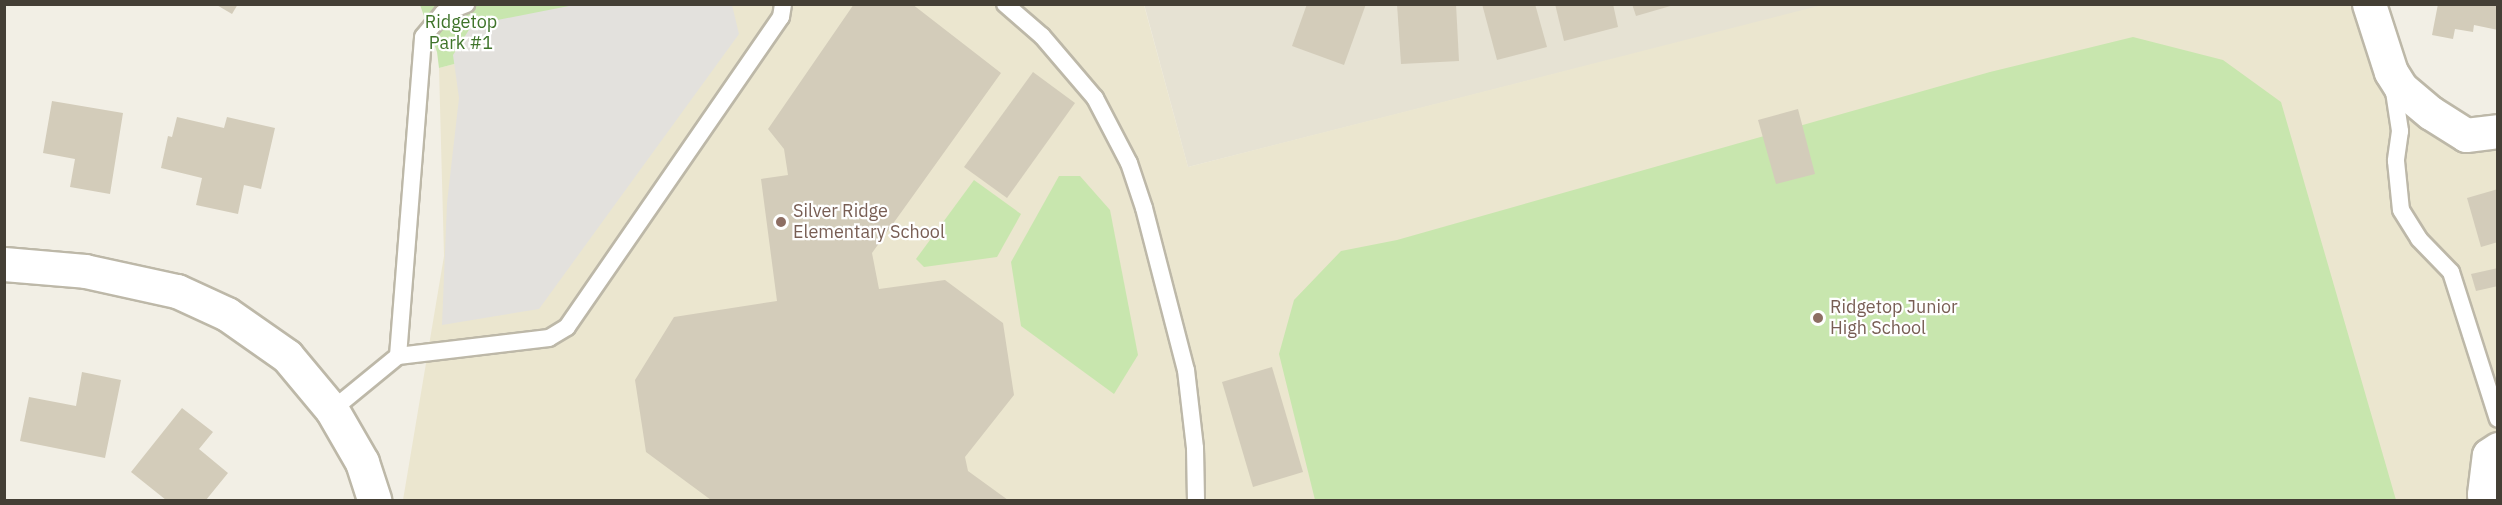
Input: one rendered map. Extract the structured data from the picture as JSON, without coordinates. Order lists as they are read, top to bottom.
{
  "parks": ["Ridgetop Park #1"],
  "places": ["Silver Ridge Elementary School", "Ridgetop Junior High School"]
}
